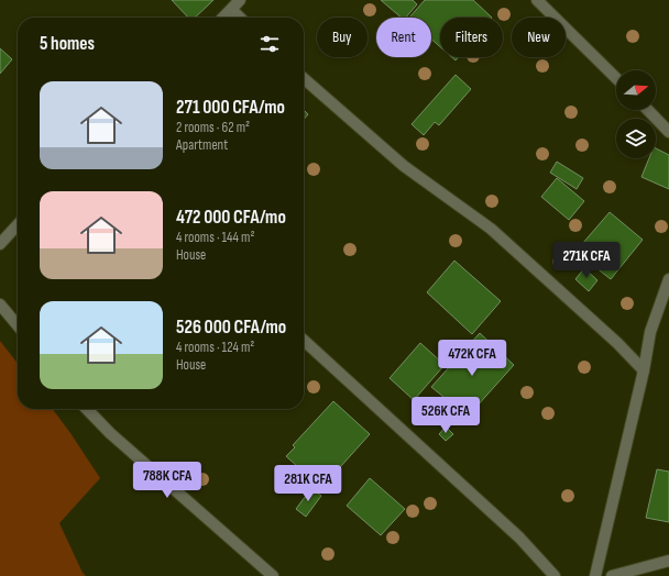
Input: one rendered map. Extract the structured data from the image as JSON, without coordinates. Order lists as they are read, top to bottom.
{
  "north": "right",
  "page": {
    "chip": [
      "Buy",
      "Rent",
      "Filters",
      "New"
    ],
    "heading": "5 homes",
    "list": [
      {
        "name": "271 000 CFA/mo",
        "note": "2 rooms · 62 m² · Apartment"
      },
      {
        "name": "472 000 CFA/mo",
        "note": "4 rooms · 144 m² · House"
      },
      {
        "name": "526 000 CFA/mo",
        "note": "4 rooms · 124 m² · House"
      }
    ],
    "price": [
      "271K CFA",
      "472K CFA",
      "526K CFA",
      "788K CFA",
      "281K CFA"
    ]
  }
}
